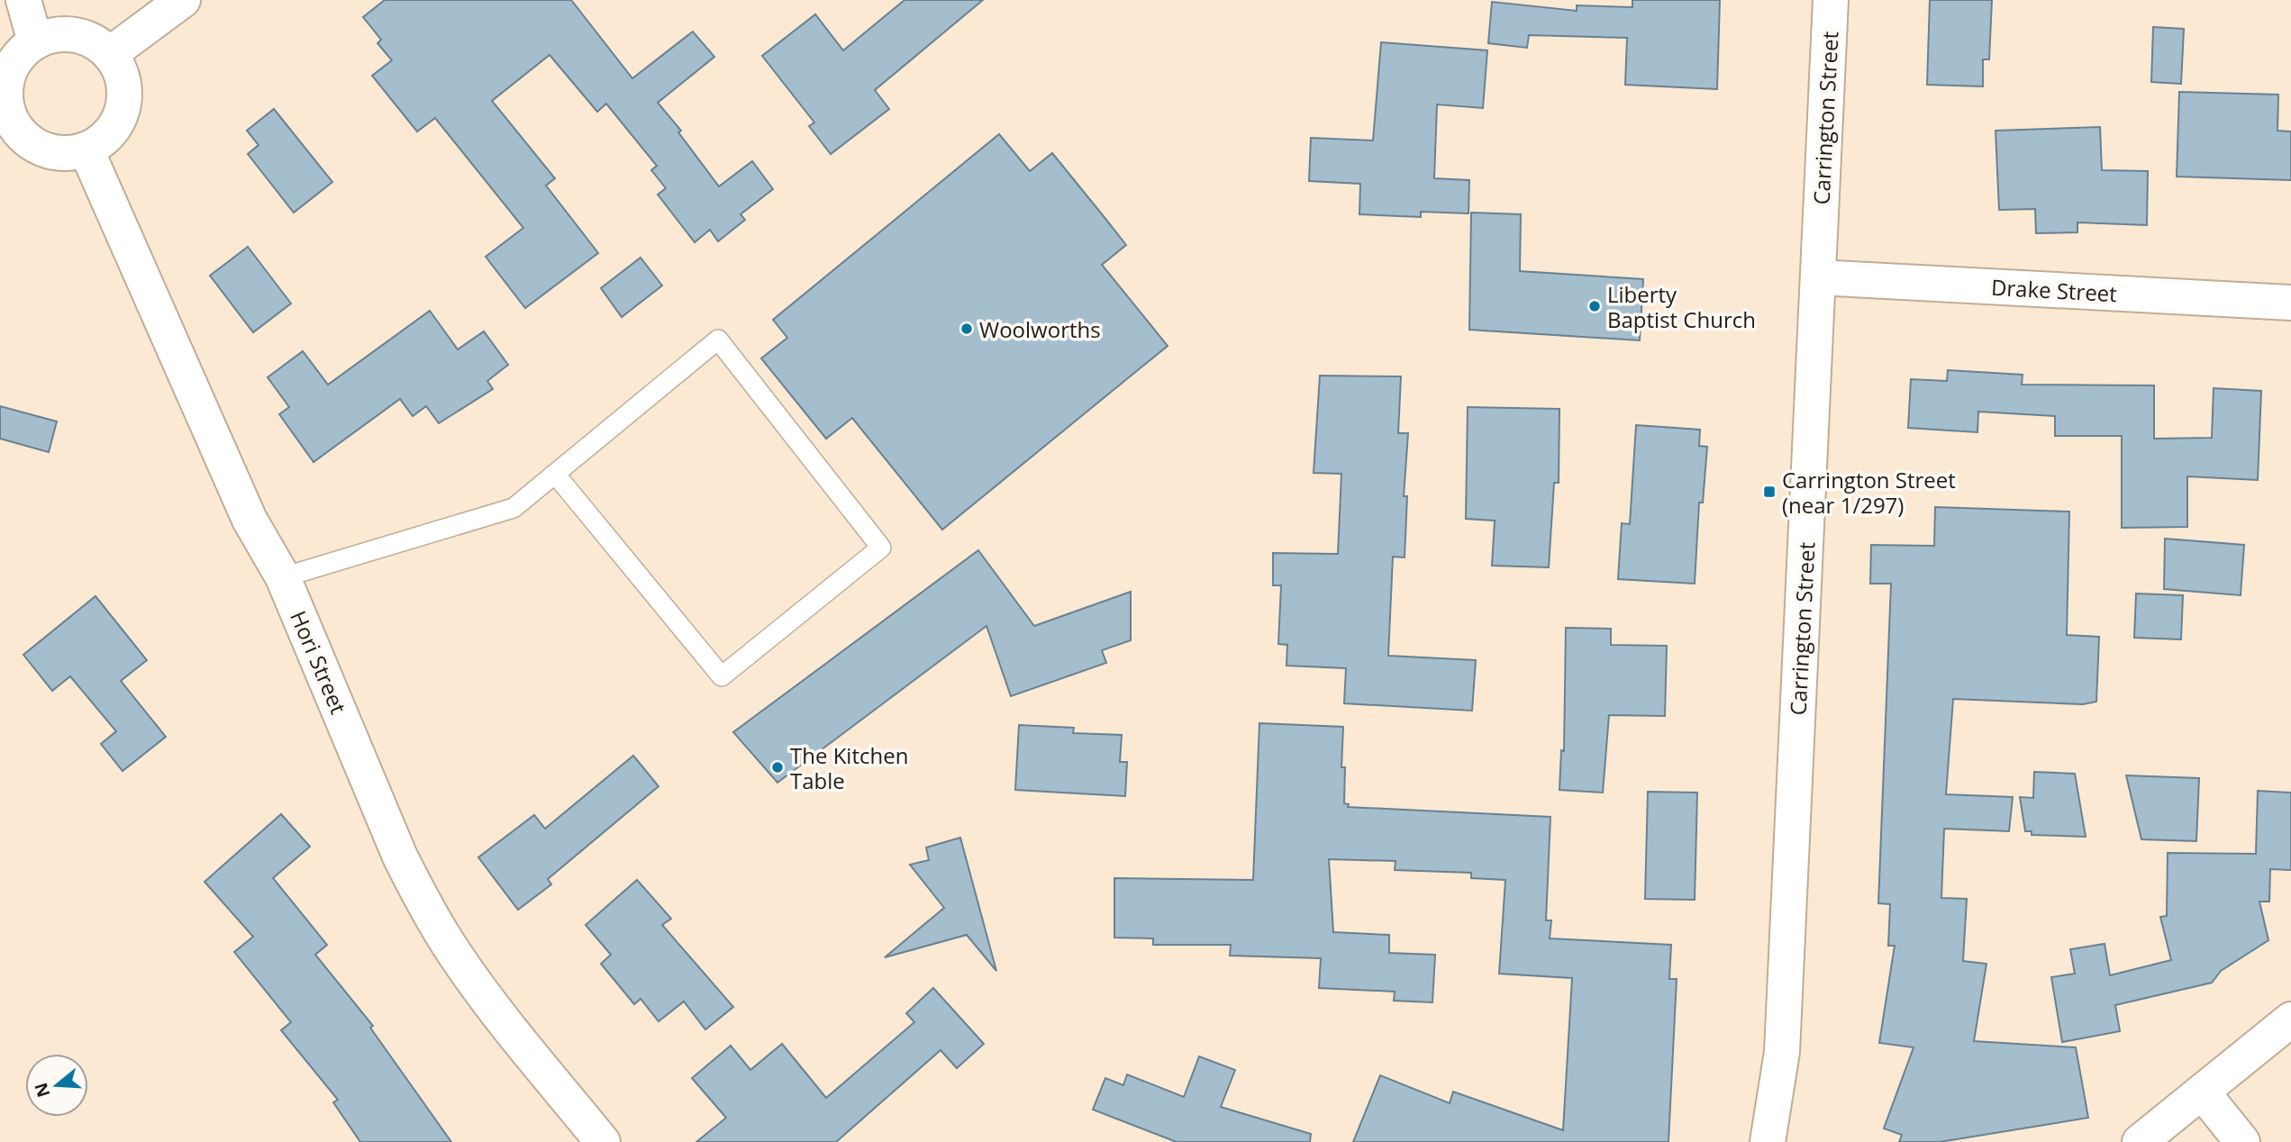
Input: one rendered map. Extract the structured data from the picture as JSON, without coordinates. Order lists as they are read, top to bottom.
{
  "streets": {
    "main road": ["Carrington Street", "Drake Street", "Hori Street"]
  },
  "crossings": [
    ["Carrington Street", "Drake Street"]
  ],
  "places": {
    "other": ["Liberty Baptist Church", "Woolworths", "The Kitchen Table"],
    "transit": ["Carrington Street (near 1/297)"]
  },
  "north": "left"
}
